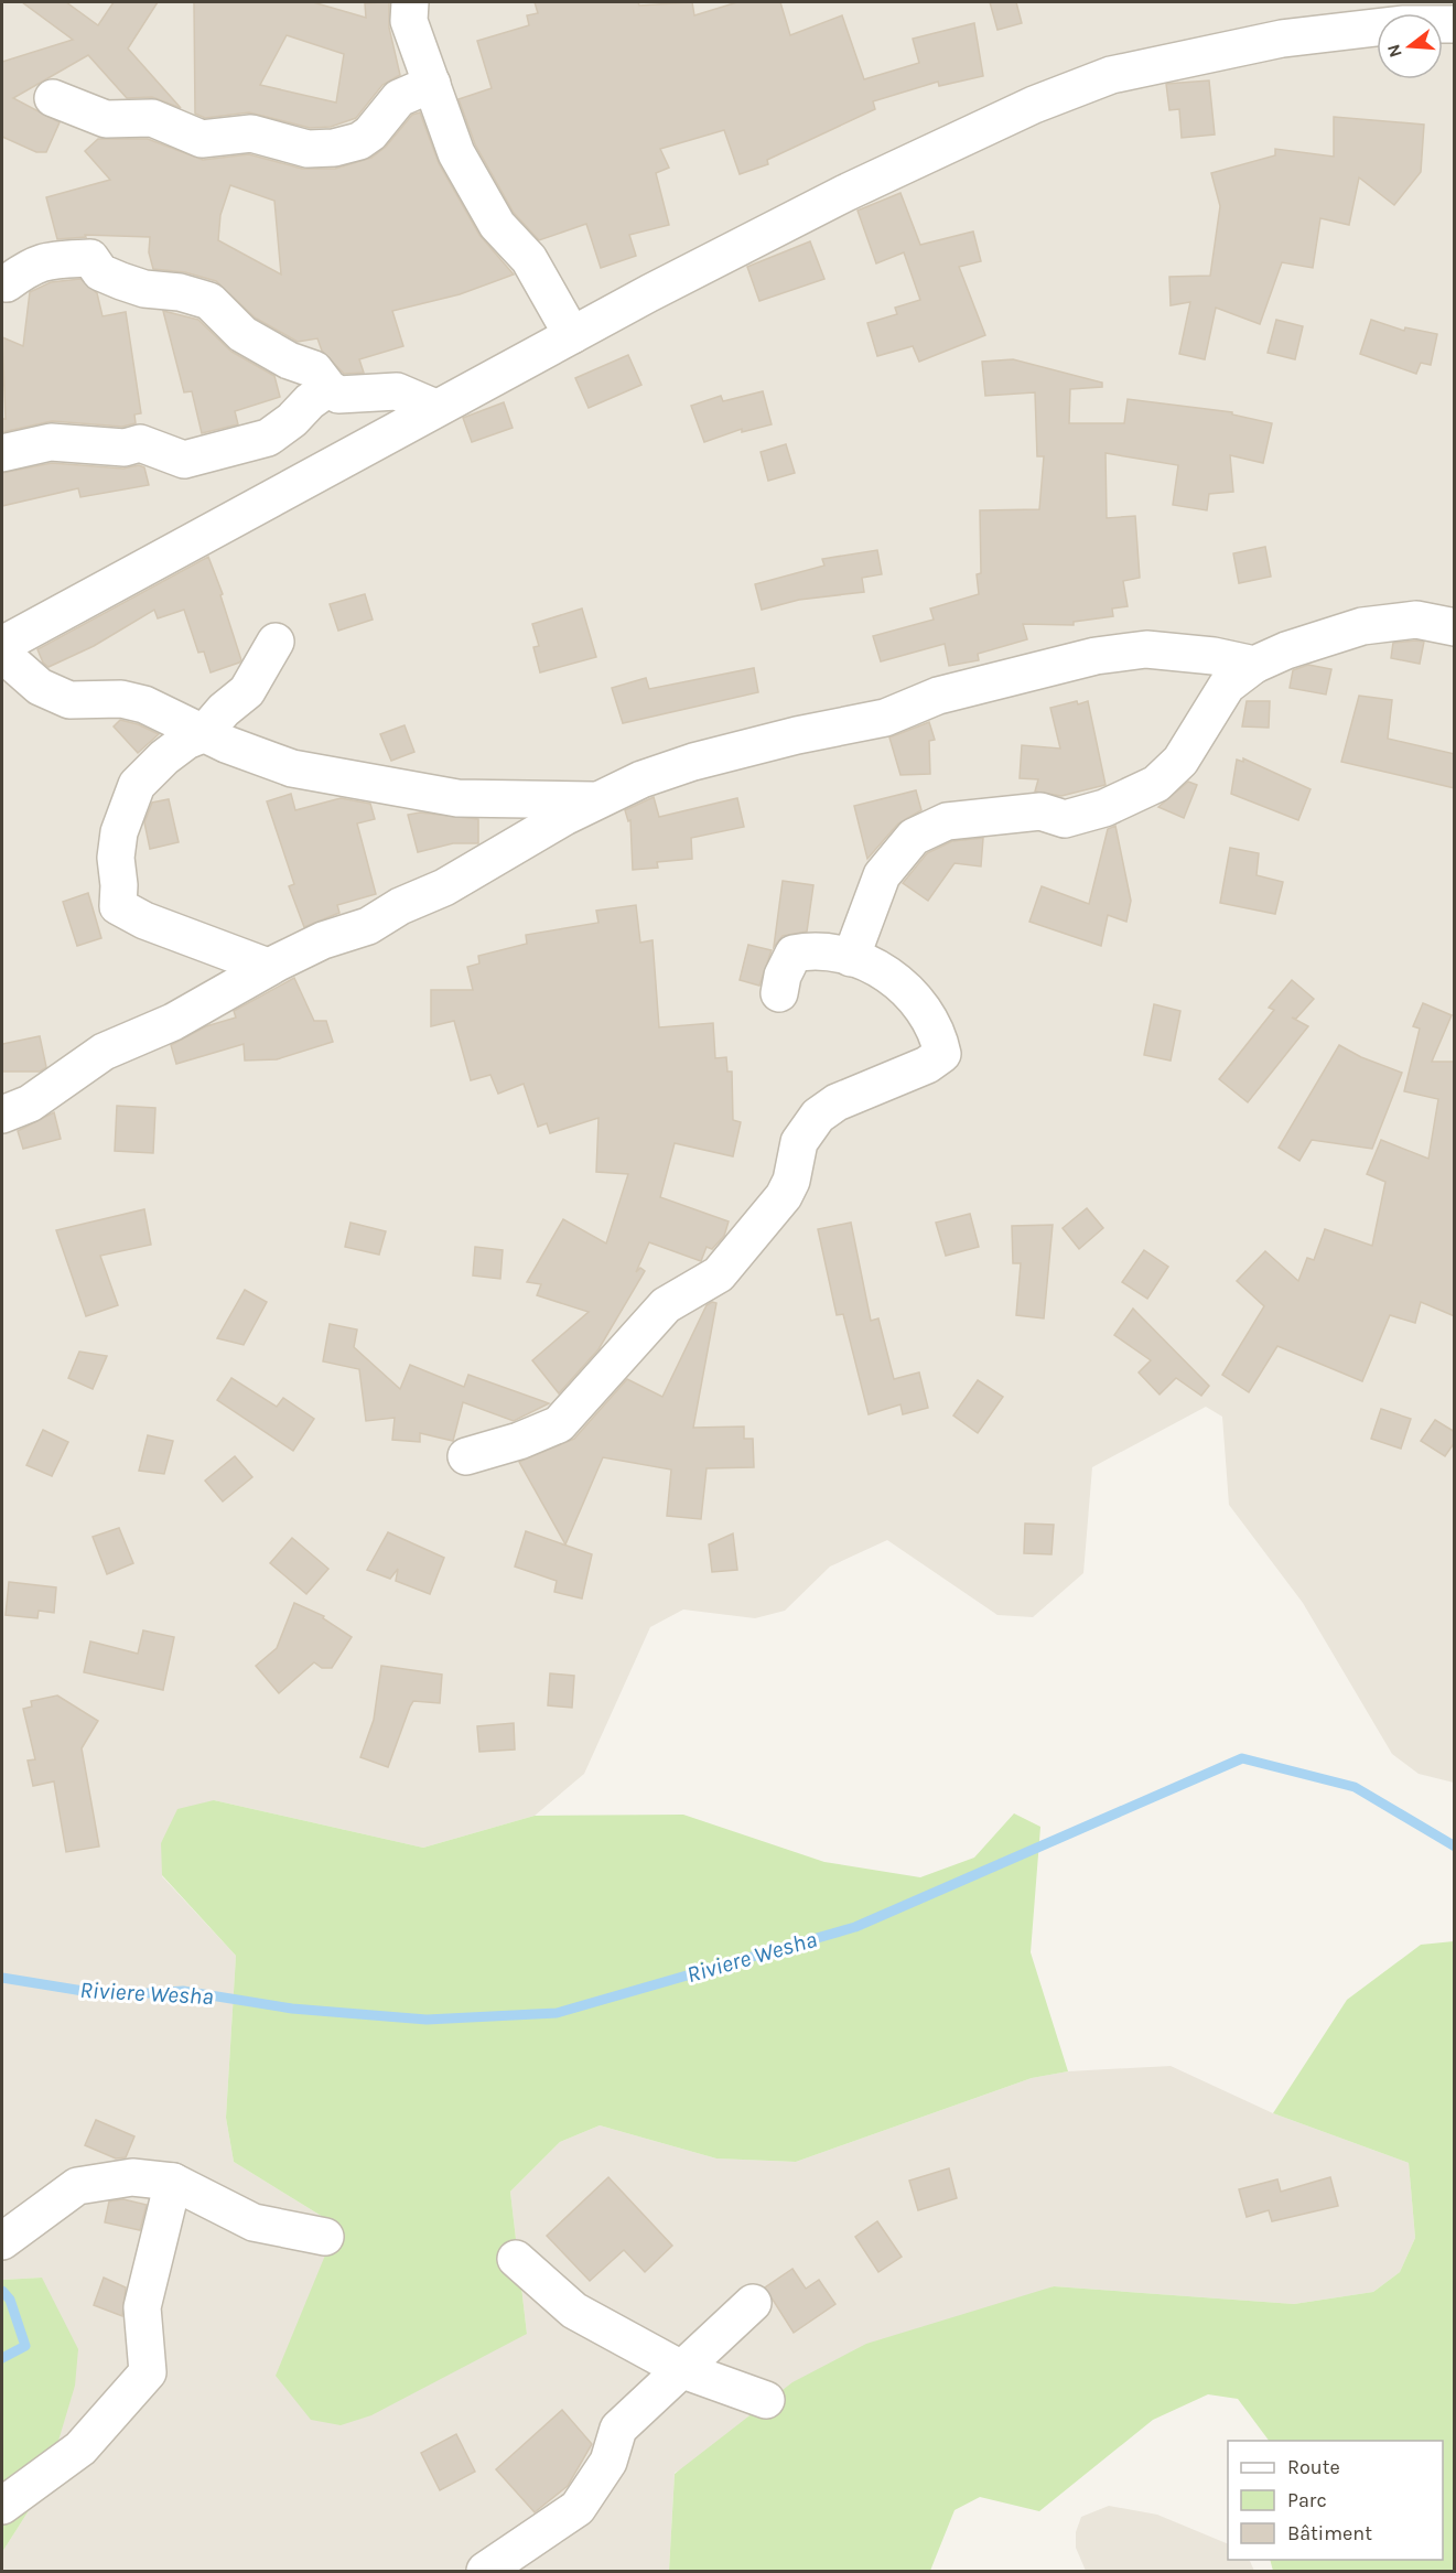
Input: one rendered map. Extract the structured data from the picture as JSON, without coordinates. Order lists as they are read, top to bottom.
{
  "water": ["Riviere Wesha"],
  "legend": ["Route", "Parc", "Bâtiment"],
  "north": "left"
}
